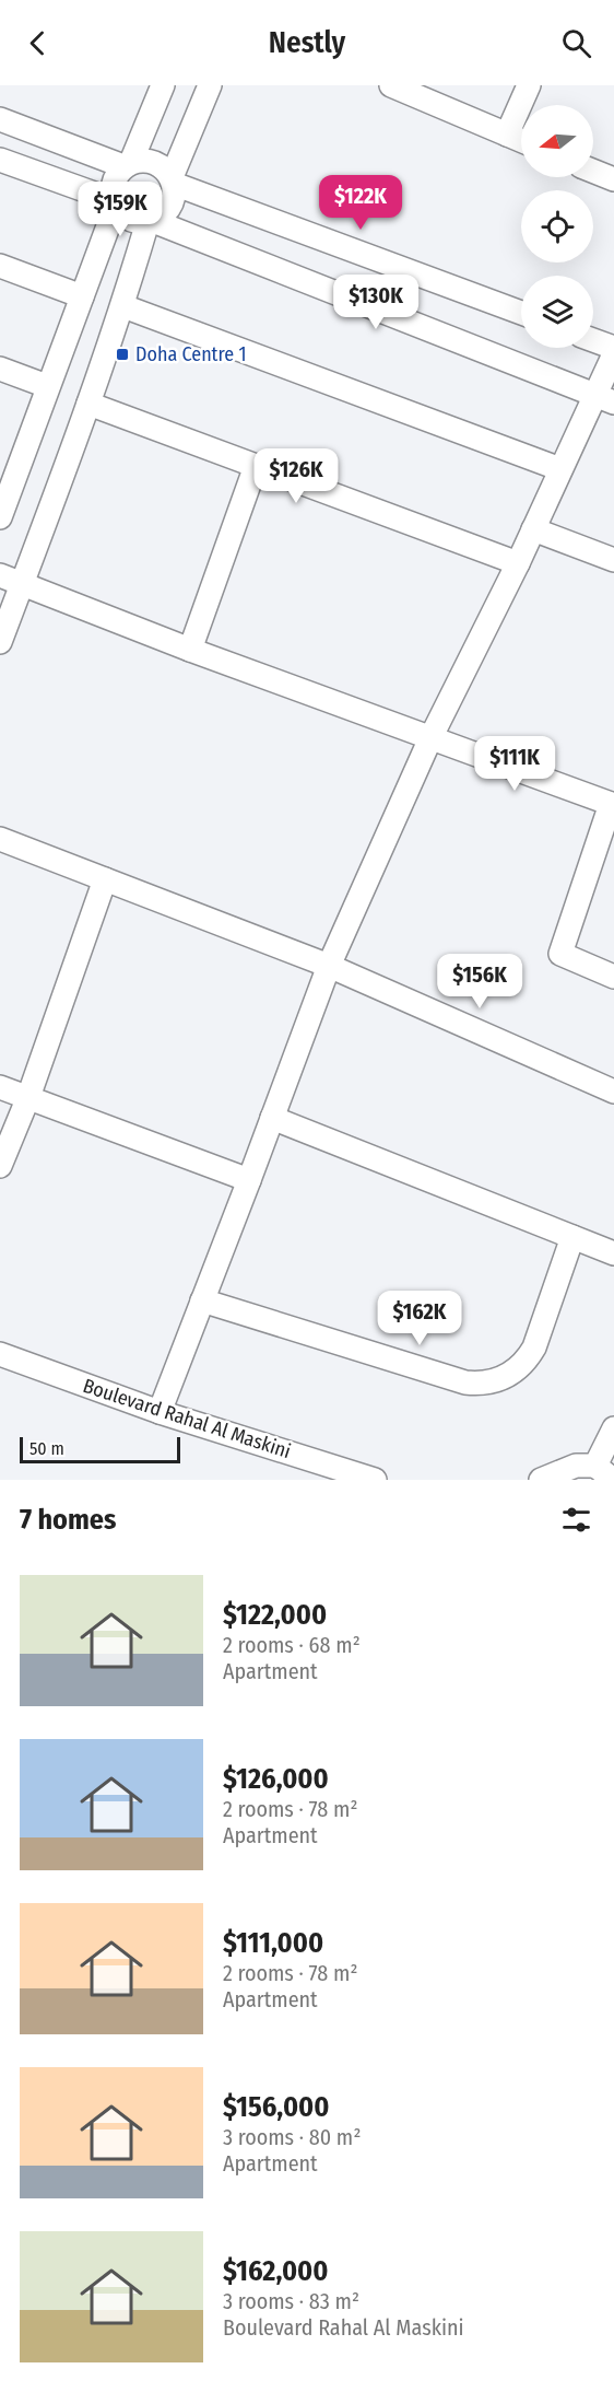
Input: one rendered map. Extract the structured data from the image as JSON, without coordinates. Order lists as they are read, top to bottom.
{
  "streets": {
    "street": ["Boulevard Rahal Al Maskini"]
  },
  "places": {
    "transit": ["Doha Centre 1"]
  },
  "scale_bar": "50 m",
  "north": "left",
  "page": {
    "header": "Nestly",
    "price": [
      "$122K",
      "$159K",
      "$130K",
      "$126K",
      "$111K",
      "$156K",
      "$162K"
    ],
    "scale": "50 m",
    "heading": "7 homes",
    "list": [
      {
        "name": "$122,000",
        "note": "2 rooms · 68 m² · Apartment"
      },
      {
        "name": "$126,000",
        "note": "2 rooms · 78 m² · Apartment"
      },
      {
        "name": "$111,000",
        "note": "2 rooms · 78 m² · Apartment"
      },
      {
        "name": "$156,000",
        "note": "3 rooms · 80 m² · Apartment"
      },
      {
        "name": "$162,000",
        "note": "3 rooms · 83 m² · Boulevard Rahal Al Maskini"
      }
    ]
  }
}
